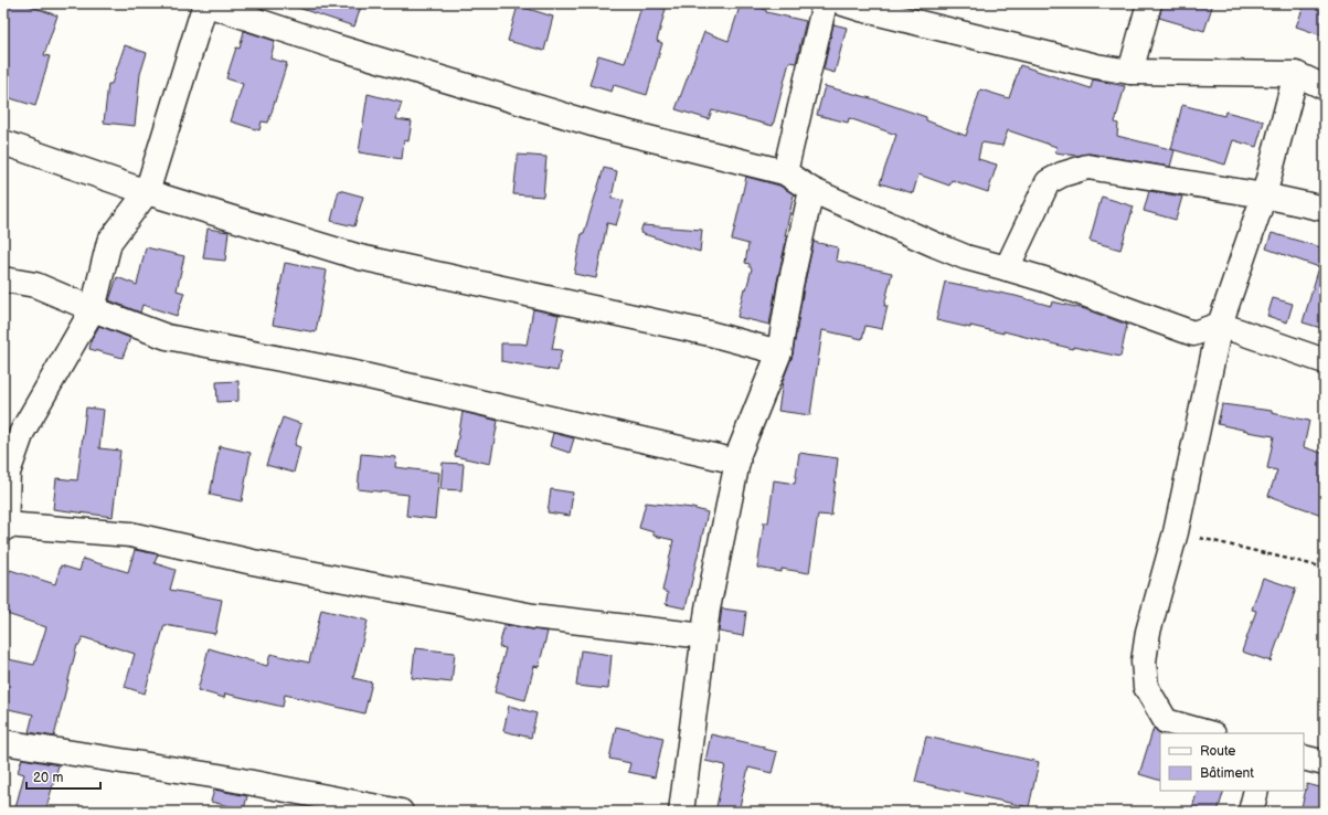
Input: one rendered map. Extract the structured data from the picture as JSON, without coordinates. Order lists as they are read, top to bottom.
{
  "legend": ["Route", "Bâtiment"],
  "scale_bar": "20 m"
}
